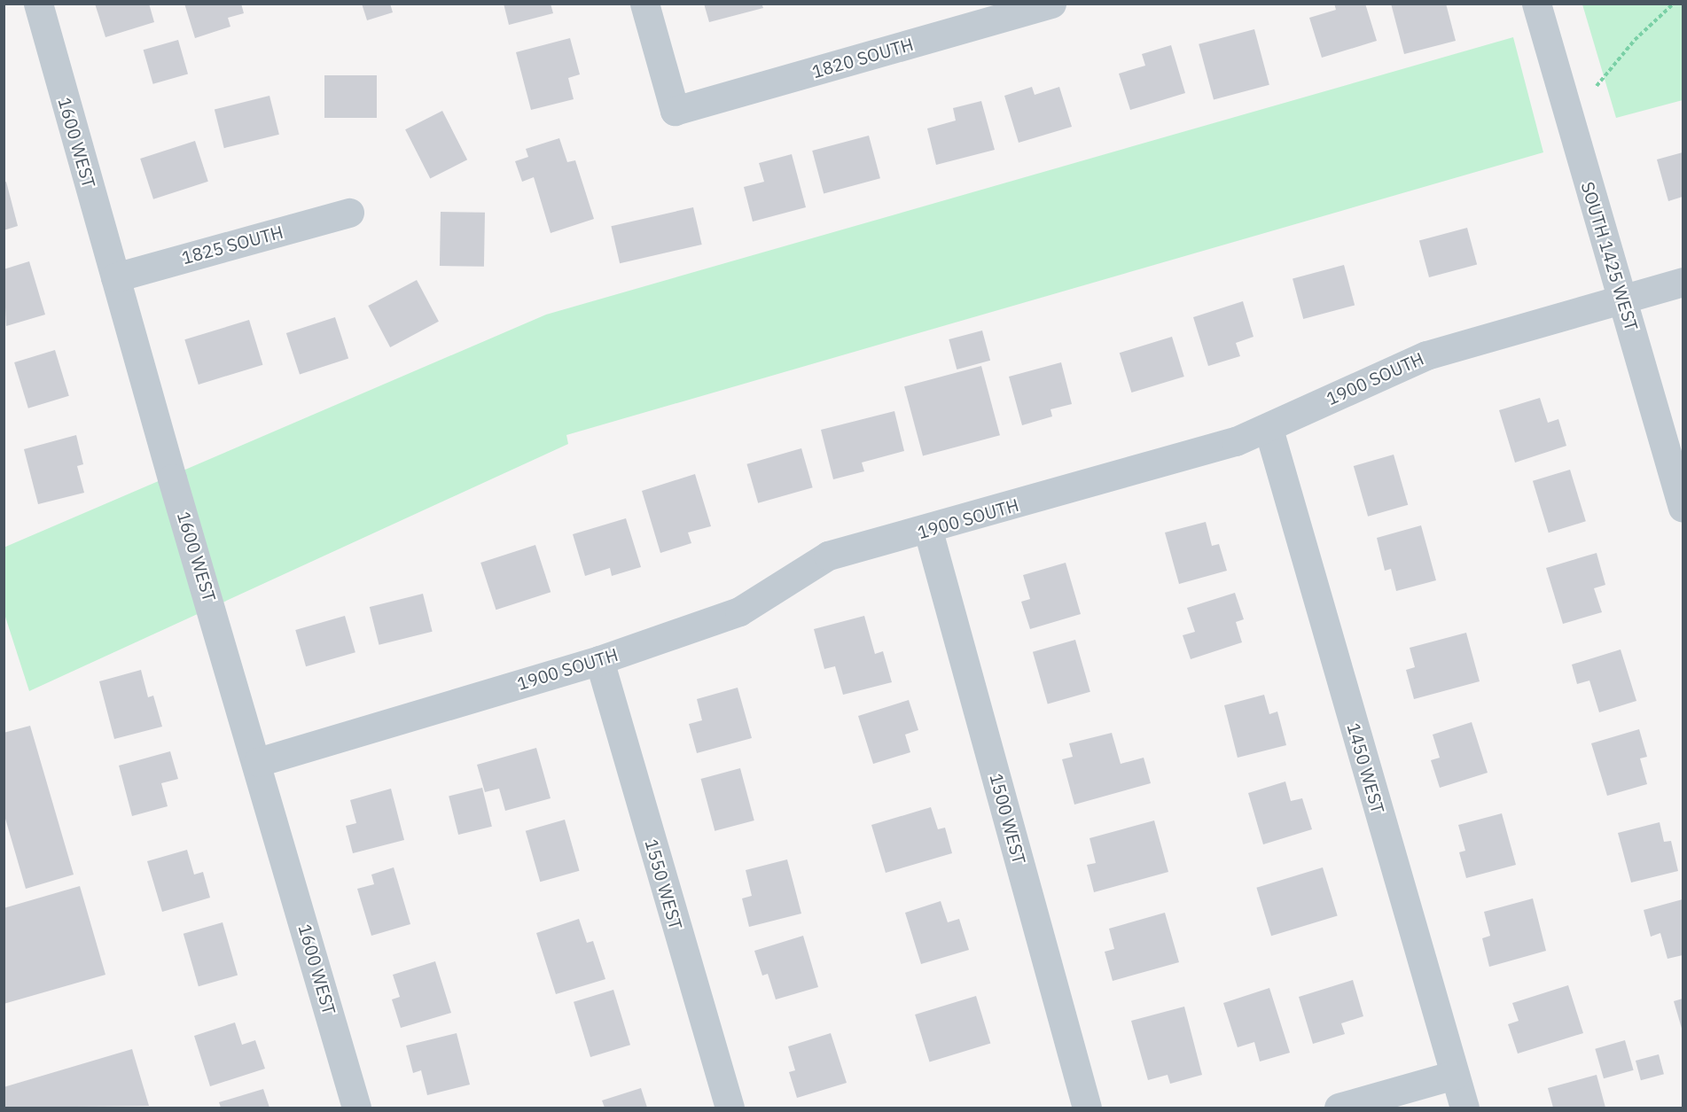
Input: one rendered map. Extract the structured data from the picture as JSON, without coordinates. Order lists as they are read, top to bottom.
{
  "streets": {
    "street": [
      "1820 SOUTH",
      "1600 WEST",
      "1825 SOUTH",
      "SOUTH 1425 WEST",
      "1900 SOUTH",
      "1450 WEST",
      "1500 WEST",
      "1550 WEST"
    ]
  },
  "crossings": [
    ["1600 WEST", "1825 SOUTH"],
    ["1600 WEST", "1900 SOUTH"],
    ["SOUTH 1425 WEST", "1900 SOUTH"],
    ["1900 SOUTH", "1450 WEST"],
    ["1900 SOUTH", "1500 WEST"],
    ["1900 SOUTH", "1550 WEST"]
  ]
}
